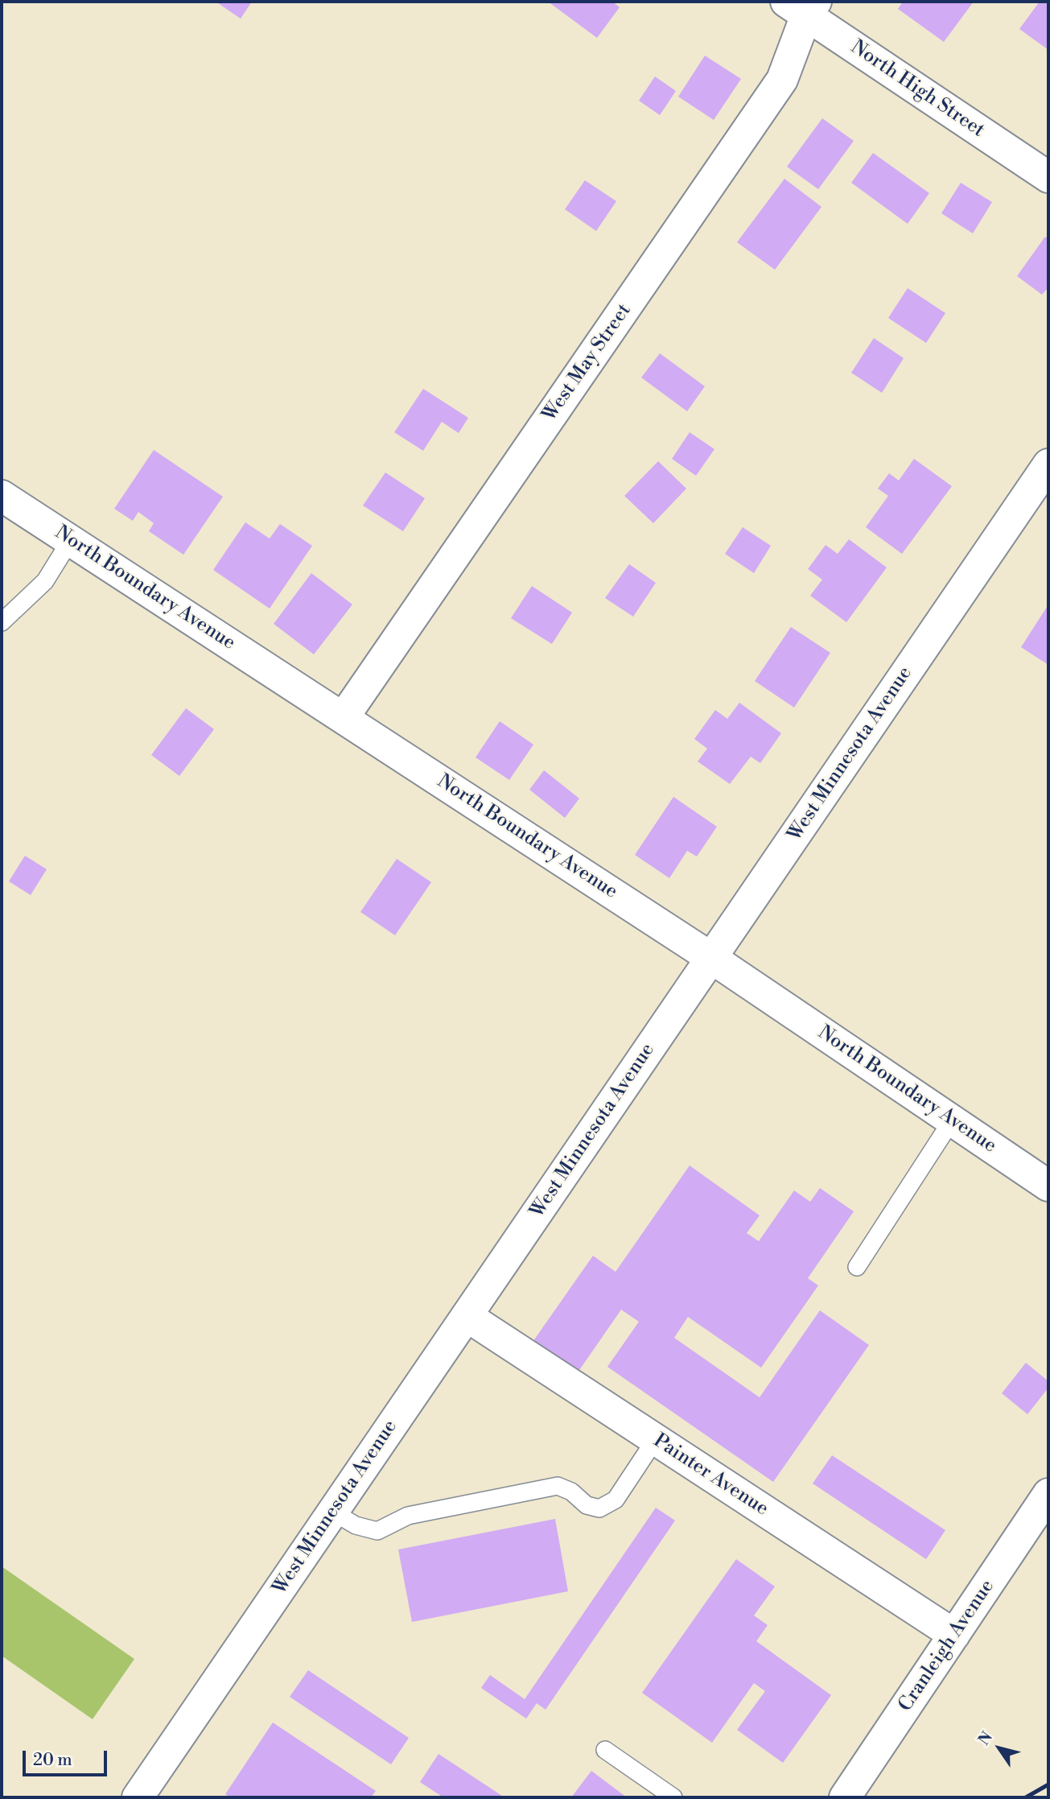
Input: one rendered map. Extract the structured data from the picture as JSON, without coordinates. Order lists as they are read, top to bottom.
{
  "streets": {
    "street": [
      "North High Street",
      "West May Street",
      "North Boundary Avenue",
      "West Minnesota Avenue",
      "Painter Avenue",
      "Cranleigh Avenue"
    ]
  },
  "crossings": [
    ["North High Street", "West May Street"],
    ["West May Street", "North Boundary Avenue"],
    ["North Boundary Avenue", "West Minnesota Avenue"],
    ["West Minnesota Avenue", "Painter Avenue"],
    ["Painter Avenue", "Cranleigh Avenue"]
  ],
  "scale_bar": "20 m",
  "north": "top left"
}
